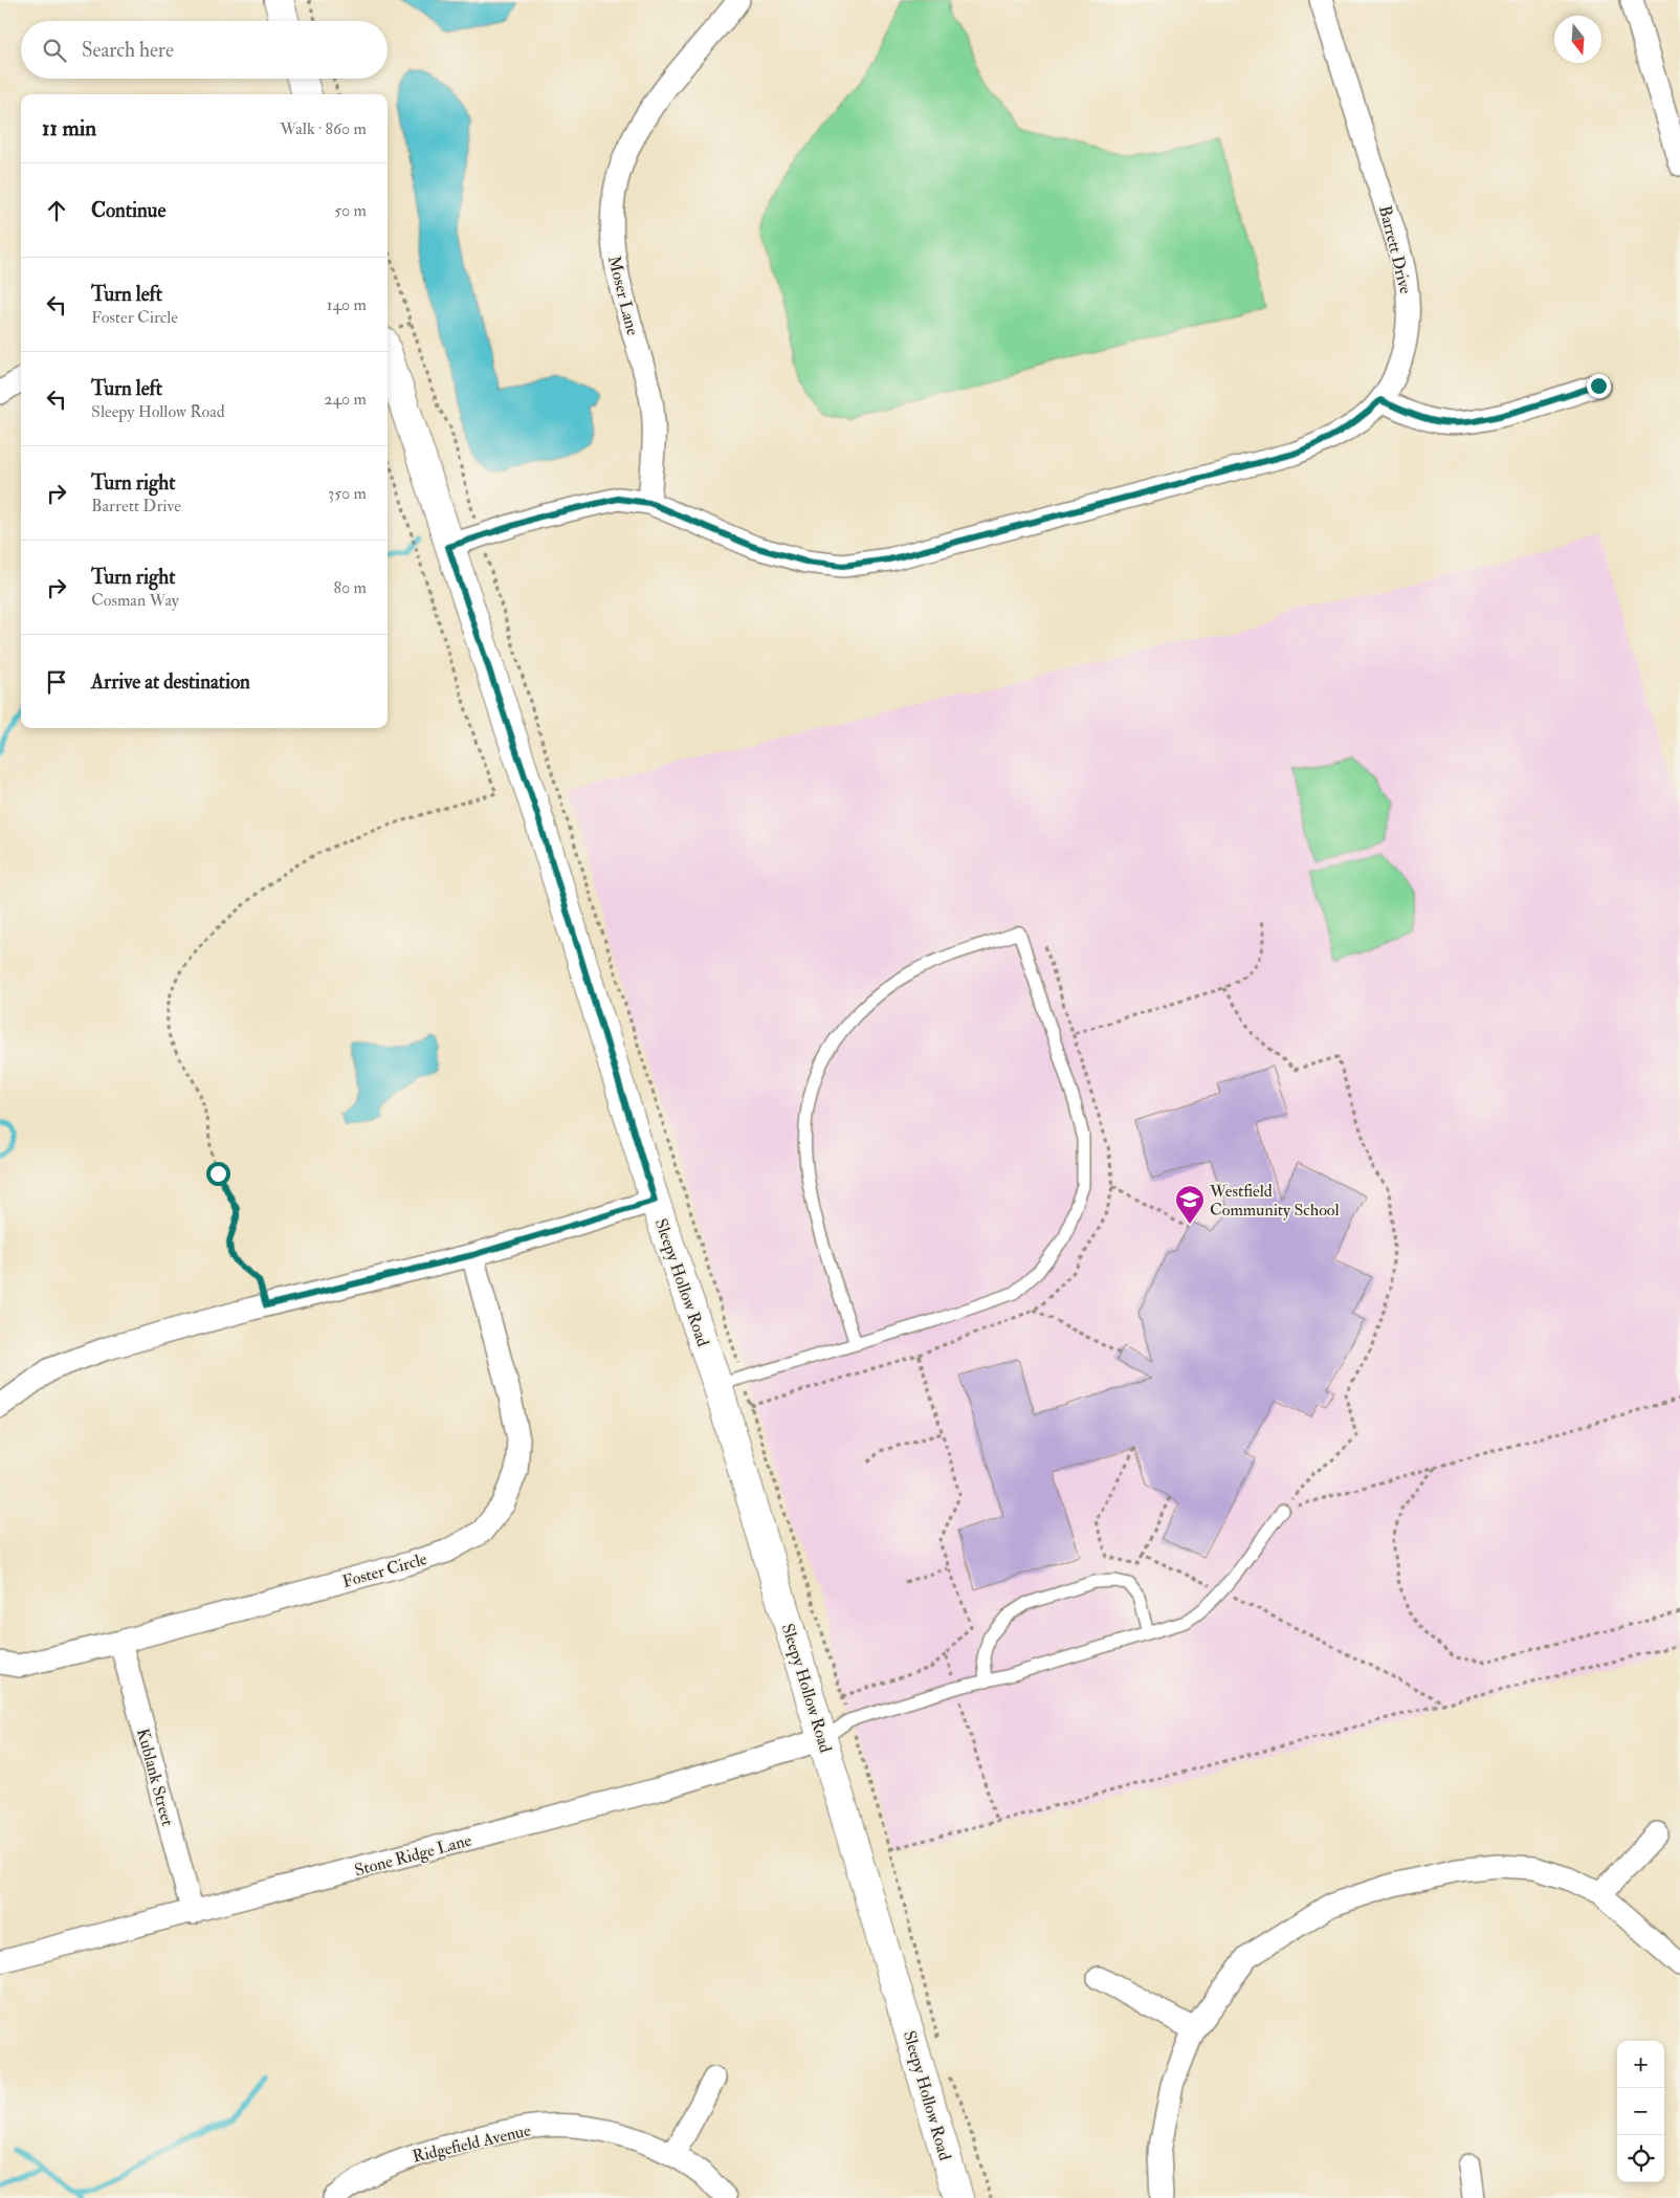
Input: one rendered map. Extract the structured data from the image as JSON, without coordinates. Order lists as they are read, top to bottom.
{
  "streets": {
    "street": [
      "Barrett Drive",
      "Moser Lane",
      "Sleepy Hollow Road",
      "Foster Circle",
      "Kublank Street",
      "Stone Ridge Lane",
      "Ridgefield Avenue"
    ]
  },
  "crossings": [
    ["Barrett Drive", "Moser Lane"],
    ["Barrett Drive", "Sleepy Hollow Road"],
    ["Sleepy Hollow Road", "Stone Ridge Lane"],
    ["Foster Circle", "Kublank Street"],
    ["Kublank Street", "Stone Ridge Lane"]
  ],
  "places": {
    "school or university": ["Westfield Community School"]
  },
  "north": "bottom",
  "page": {
    "search": "Search here",
    "heading": ["11 min", "Walk · 860 m"],
    "list": [
      ["Continue", "50 m"],
      ["Turn left", "Foster Circle", "140 m"],
      ["Turn left", "Sleepy Hollow Road", "240 m"],
      ["Turn right", "Barrett Drive", "350 m"],
      ["Turn right", "Cosman Way", "80 m"],
      "Arrive at destination"
    ],
    "map_buttons": ["+", "−"]
  }
}
